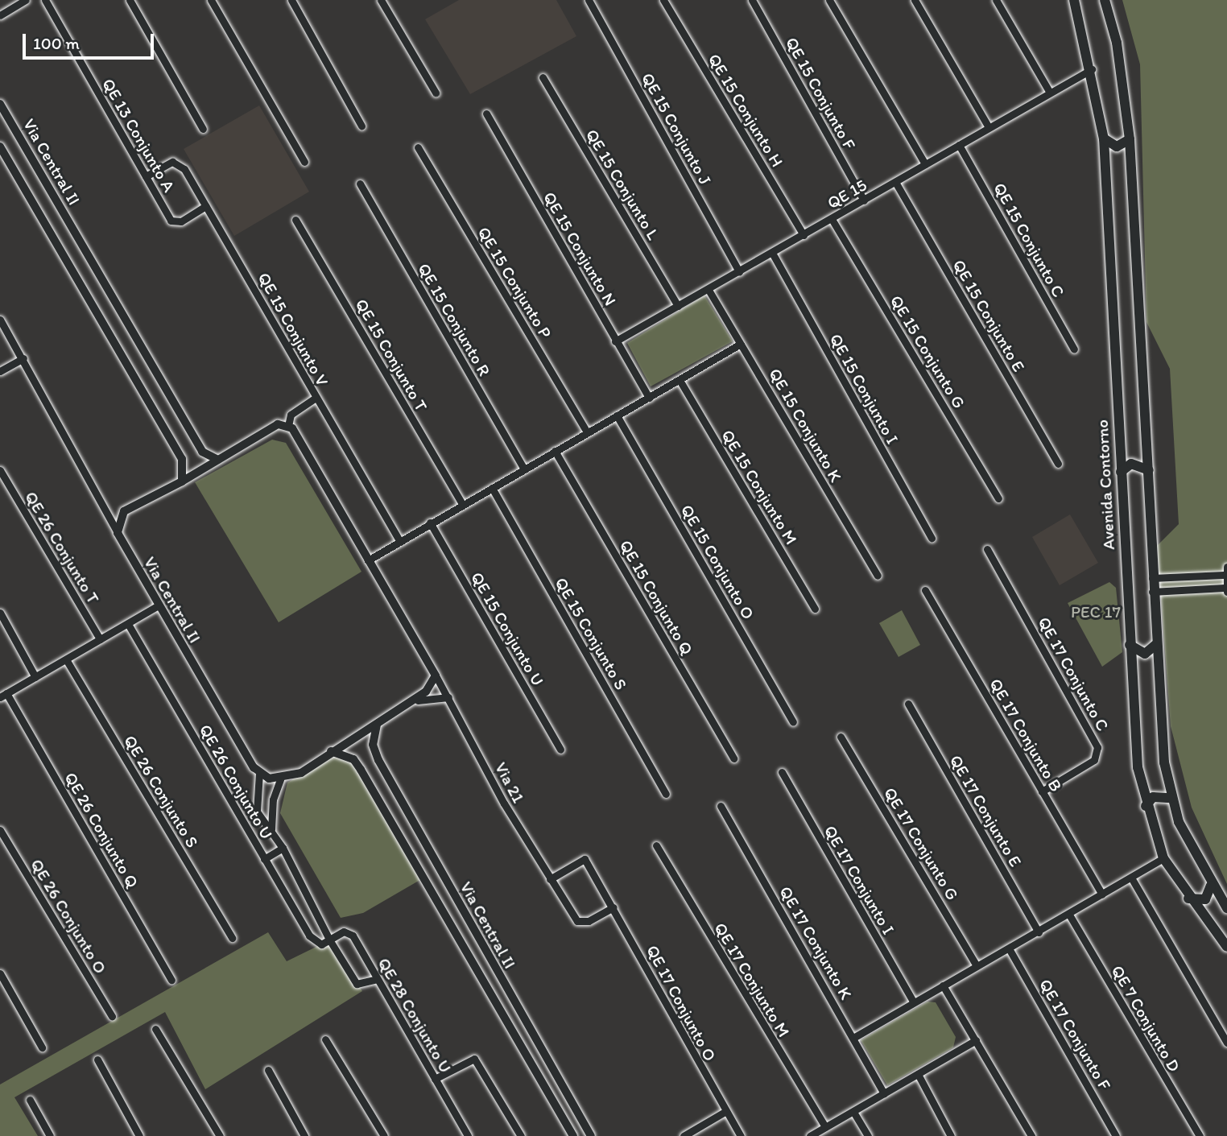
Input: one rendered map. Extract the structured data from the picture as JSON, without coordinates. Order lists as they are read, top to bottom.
{
  "streets": {
    "main road": ["Avenida Contorno"],
    "street": [
      "QE 15 Conjunto F",
      "QE 15 Conjunto H",
      "QE 15 Conjunto J",
      "QE 13 Conjunto A",
      "Via Central II",
      "QE 15 Conjunto L",
      "QE 15",
      "QE 15 Conjunto C",
      "QE 15 Conjunto N",
      "QE 15 Conjunto P",
      "QE 15 Conjunto E",
      "QE 15 Conjunto R",
      "QE 15 Conjunto V",
      "QE 15 Conjunto G",
      "QE 15 Conjunto T",
      "QE 15 Conjunto I",
      "QE 15 Conjunto K",
      "QE 15 Conjunto M",
      "QE 26 Conjunto T",
      "QE 15 Conjunto O",
      "QE 15 Conjunto Q",
      "QE 15 Conjunto U",
      "QE 15 Conjunto S",
      "QE 17 Conjunto C",
      "QE 17 Conjunto B",
      "QE 26 Conjunto U",
      "Via 21",
      "QE 26 Conjunto S",
      "QE 17 Conjunto E",
      "QE 26 Conjunto Q",
      "QE 17 Conjunto G",
      "QE 17 Conjunto I",
      "QE 26 Conjunto O",
      "QE 17 Conjunto K",
      "QE 17 Conjunto M",
      "QE 17 Conjunto O",
      "QE 28 Conjunto U",
      "QE 7 Conjunto D",
      "QE 17 Conjunto F"
    ]
  },
  "crossings": [
    ["QE 15 Conjunto F", "QE 15"],
    ["QE 15 Conjunto H", "QE 15"],
    ["QE 15 Conjunto J", "QE 15"],
    ["QE 13 Conjunto A", "QE 15 Conjunto V"],
    ["QE 15 Conjunto L", "QE 15"],
    ["QE 15", "QE 15 Conjunto C"],
    ["QE 15", "QE 15 Conjunto N"],
    ["QE 15", "QE 15 Conjunto E"],
    ["QE 15", "QE 15 Conjunto G"],
    ["QE 15", "QE 15 Conjunto I"],
    ["QE 15", "QE 15 Conjunto K"],
    ["QE 15", "Avenida Contorno"],
    ["QE 17 Conjunto C", "QE 17 Conjunto B"],
    ["QE 26 Conjunto U", "QE 28 Conjunto U"],
    ["Via 21", "QE 17 Conjunto O"]
  ],
  "parks": ["PEC 17"],
  "scale_bar": "100 m"
}
